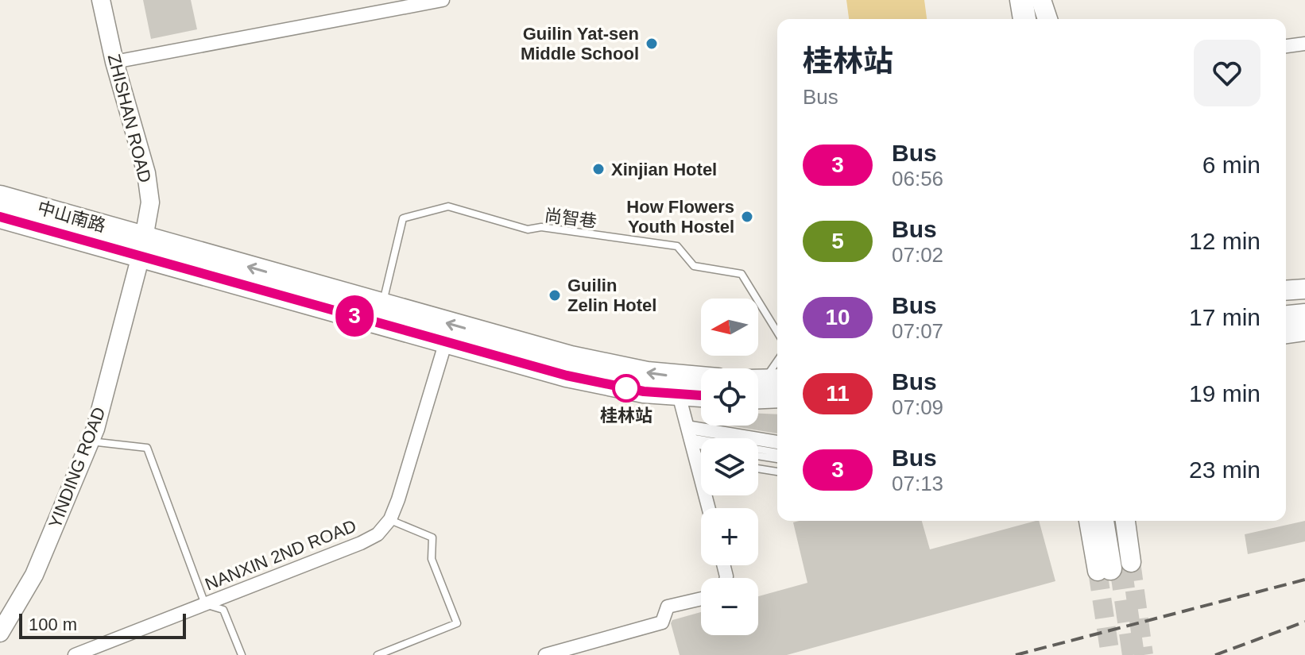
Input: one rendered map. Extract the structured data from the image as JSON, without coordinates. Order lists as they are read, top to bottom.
{
  "streets": {
    "highway": ["中山南路"],
    "street": ["ZHISHAN ROAD", "YINDING ROAD", "NANXIN 2ND ROAD"],
    "lane": ["尚智巷"]
  },
  "crossings": [
    ["ZHISHAN ROAD", "中山南路"],
    ["ZHISHAN ROAD", "YINDING ROAD"],
    ["中山南路", "YINDING ROAD"]
  ],
  "places": [
    "Guilin Yat-sen Middle School",
    "Xinjian Hotel",
    "How Flowers Youth Hostel",
    "Guilin Zelin Hotel",
    "桂林站"
  ],
  "lines": ["bus line 3"],
  "scale_bar": "100 m",
  "north": "left",
  "page": {
    "on_map": "3",
    "heading": ["桂林站", "Bus"],
    "list": [
      {
        "mark": "3",
        "name": "Bus",
        "note": "06:56",
        "value": "6 min"
      },
      {
        "mark": "5",
        "name": "Bus",
        "note": "07:02",
        "value": "12 min"
      },
      {
        "mark": "10",
        "name": "Bus",
        "note": "07:07",
        "value": "17 min"
      },
      {
        "mark": "11",
        "name": "Bus",
        "note": "07:09",
        "value": "19 min"
      },
      {
        "mark": "3",
        "name": "Bus",
        "note": "07:13",
        "value": "23 min"
      }
    ],
    "map_buttons": ["+", "−"],
    "scale": "100 m"
  }
}
